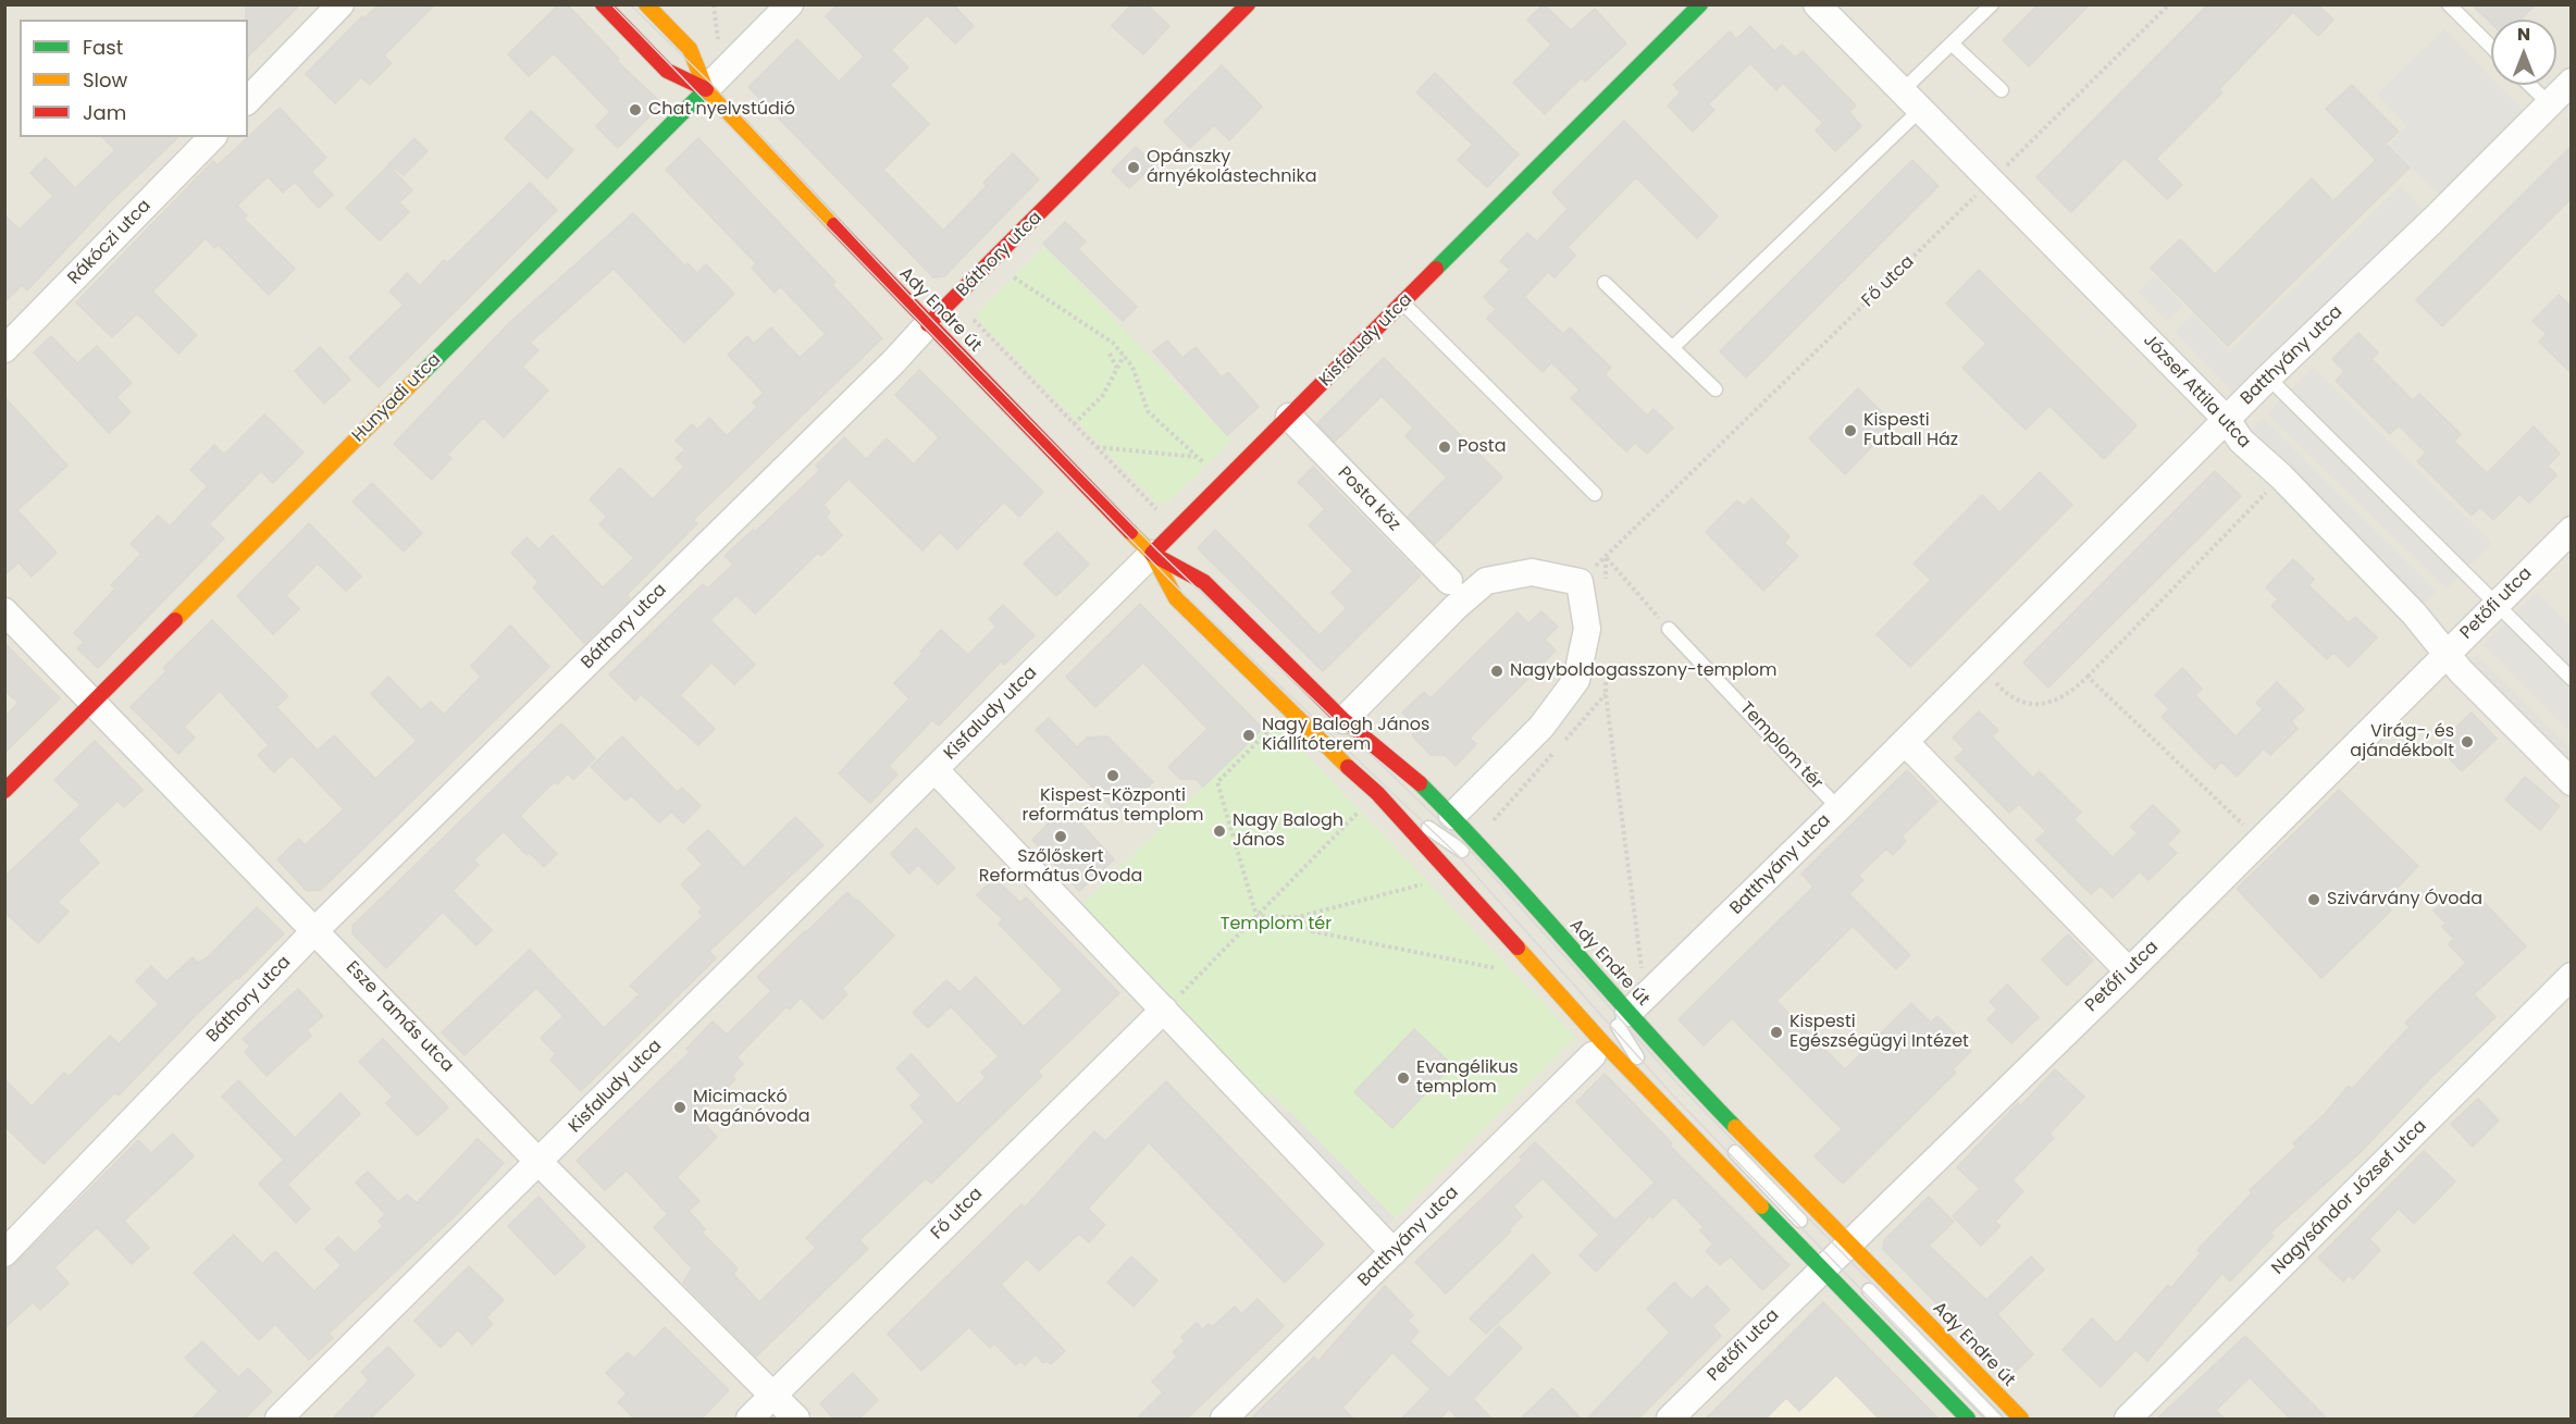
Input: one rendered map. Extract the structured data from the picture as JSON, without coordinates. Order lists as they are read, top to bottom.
{
  "streets": {
    "street": [
      "Rákóczi utca",
      "Báthory utca",
      "Fő utca",
      "Ady Endre út",
      "Kisfaludy utca",
      "Batthyány utca",
      "József Attila utca",
      "Hunyadi utca",
      "Posta köz",
      "Petőfi utca",
      "Esze Tamás utca",
      "Nagysándor József utca"
    ],
    "lane": ["Templom tér"]
  },
  "crossings": [
    ["Báthory utca", "Ady Endre út"],
    ["Báthory utca", "Esze Tamás utca"],
    ["Fő utca", "József Attila utca"],
    ["Fő utca", "Templom tér"],
    ["Fő utca", "Esze Tamás utca"],
    ["Ady Endre út", "Kisfaludy utca"],
    ["Ady Endre út", "Batthyány utca"],
    ["Ady Endre út", "Hunyadi utca"],
    ["Ady Endre út", "Petőfi utca"],
    ["Kisfaludy utca", "Posta köz"],
    ["Kisfaludy utca", "Esze Tamás utca"],
    ["Batthyány utca", "József Attila utca"],
    ["Batthyány utca", "Templom tér"],
    ["József Attila utca", "Petőfi utca"],
    ["Hunyadi utca", "Esze Tamás utca"]
  ],
  "parks": ["Templom tér"],
  "places": [
    "Chat nyelvstúdió",
    "Opánszky árnyékolástechnika",
    "Kispesti Futball Ház",
    "Posta",
    "Nagyboldogasszony-templom",
    "Nagy Balogh János Kiállítóterem",
    "Virág-, és ajándékbolt",
    "Kispest-Központi református templom",
    "Nagy Balogh János",
    "Szőlőskert Református Óvoda",
    "Szivárvány Óvoda",
    "Kispesti Egészségügyi Intézet",
    "Evangélikus templom",
    "Micimackó Magánóvoda"
  ],
  "legend": ["Fast", "Slow", "Jam"],
  "north": "top"
}
